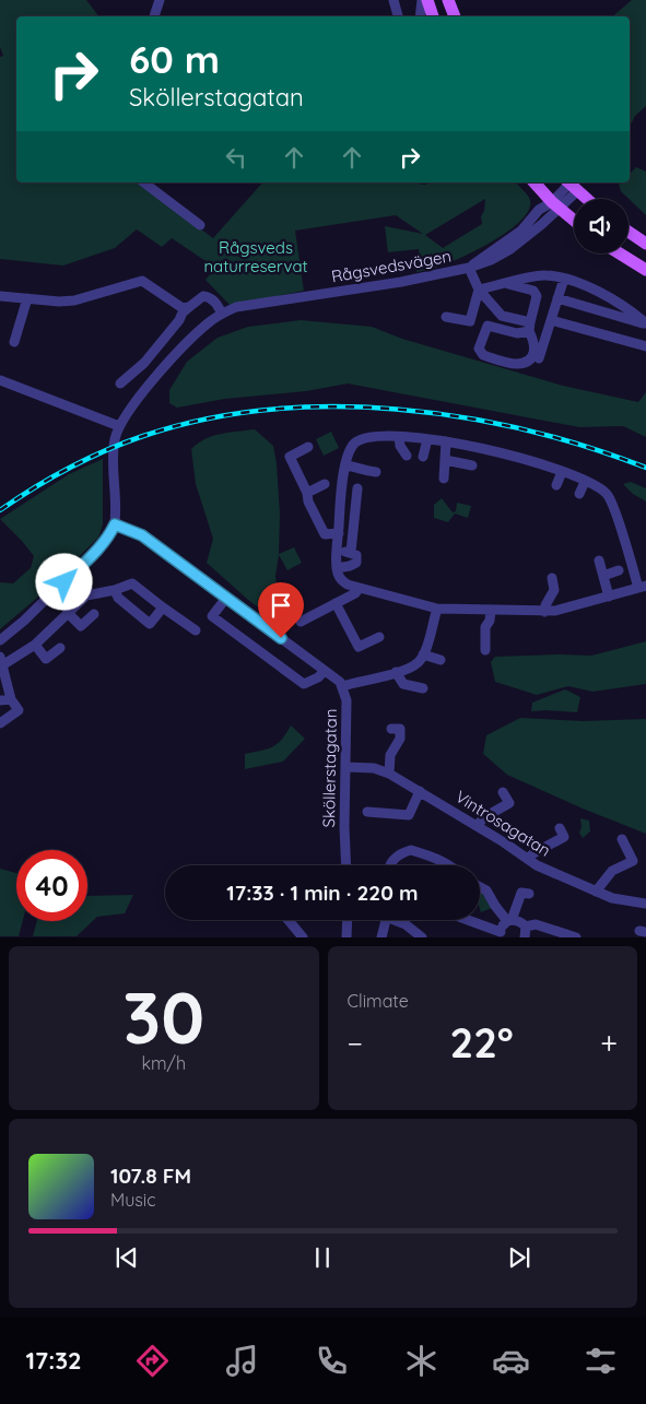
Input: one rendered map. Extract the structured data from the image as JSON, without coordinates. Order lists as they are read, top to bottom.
{
  "streets": {
    "street": ["Rågsvedsvägen", "Sköllerstagatan", "Vintrosagatan"]
  },
  "crossings": [
    ["Rågsvedsvägen", "Sköllerstagatan"],
    ["Sköllerstagatan", "Vintrosagatan"]
  ],
  "parks": ["Rågsveds naturreservat"],
  "page": {
    "turn": ["60 m", "Sköllerstagatan"],
    "limit": "40",
    "trip": "17:33 · 1 min · 220 m",
    "tile": [
      ["30", "km/h"],
      "Climate"
    ],
    "heat": ["−", "22°", "+"],
    "song": ["107.8 FM", "Music"],
    "tabs": "17:32"
  }
}
